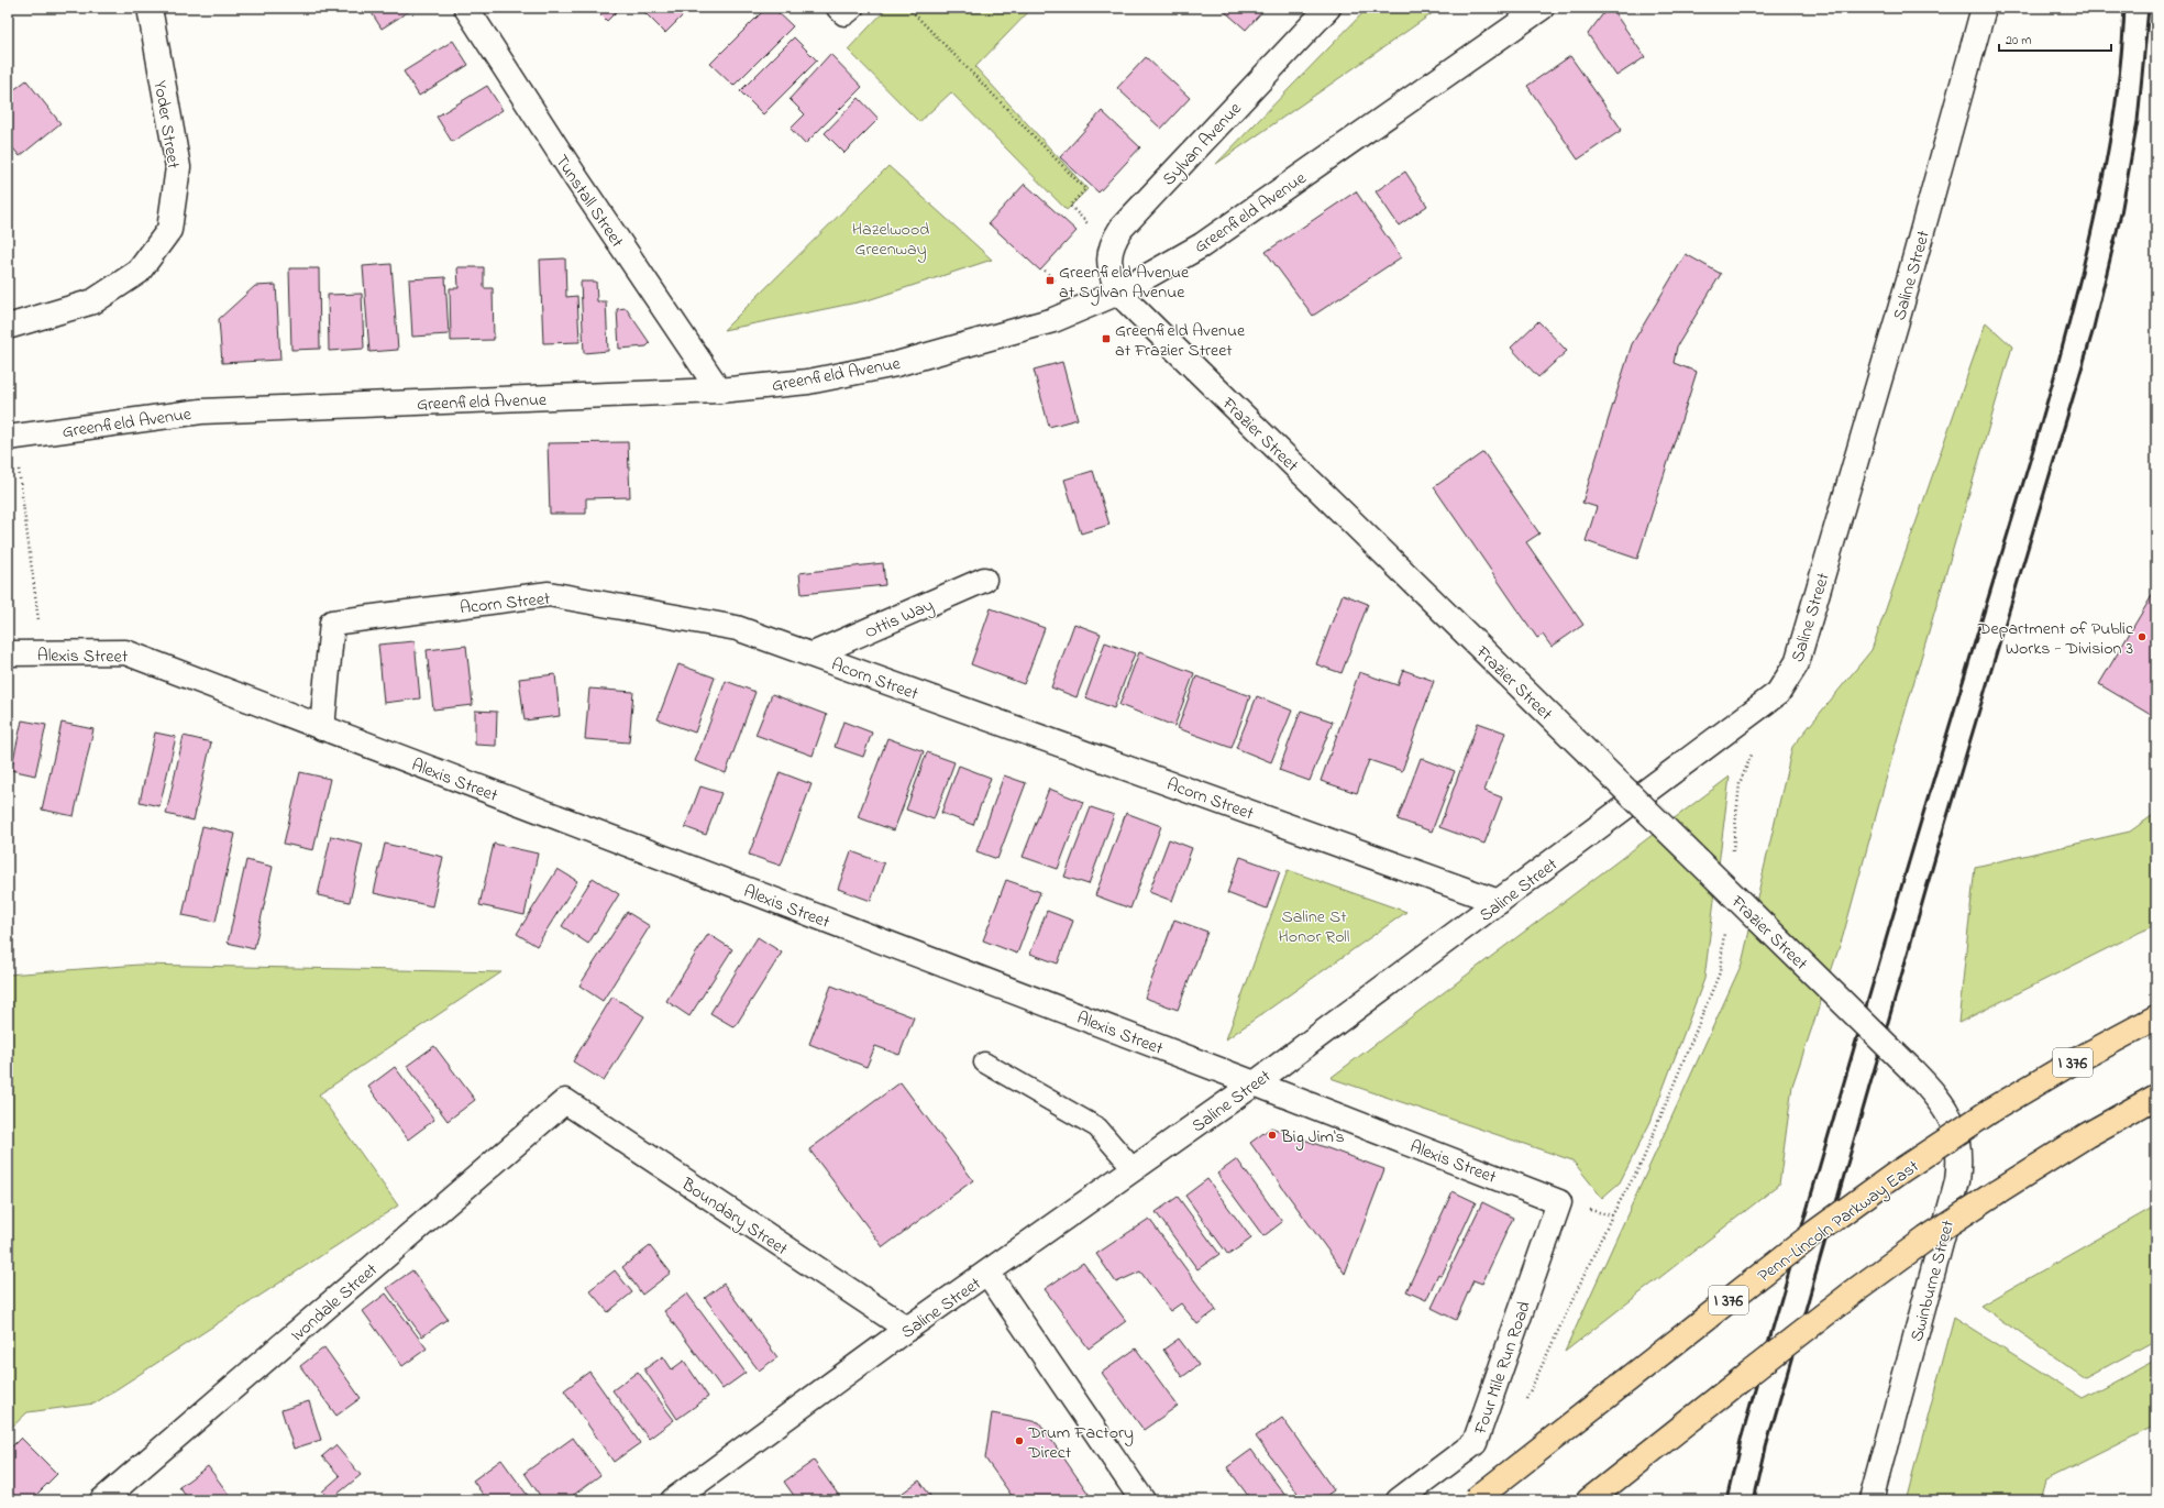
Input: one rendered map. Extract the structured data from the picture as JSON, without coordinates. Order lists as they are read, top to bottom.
{
  "streets": {
    "highway": ["I 376", "Penn-Lincoln Parkway East"],
    "street": [
      "Yoder Street",
      "Sylvan Avenue",
      "Tunstall Street",
      "Greenfield Avenue",
      "Saline Street",
      "Frazier Street",
      "Acorn Street",
      "Ottis Way",
      "Alexis Street",
      "Boundary Street",
      "Swinburne Street",
      "Ivondale Street",
      "Four Mile Run Road"
    ]
  },
  "crossings": [
    ["Sylvan Avenue", "Greenfield Avenue"],
    ["Sylvan Avenue", "Frazier Street"],
    ["Tunstall Street", "Greenfield Avenue"],
    ["Greenfield Avenue", "Frazier Street"],
    ["Saline Street", "Acorn Street"],
    ["Saline Street", "Alexis Street"],
    ["Saline Street", "Boundary Street"],
    ["Frazier Street", "Swinburne Street"],
    ["Acorn Street", "Ottis Way"],
    ["Acorn Street", "Alexis Street"],
    ["Alexis Street", "Four Mile Run Road"],
    ["Boundary Street", "Ivondale Street"]
  ],
  "parks": ["Hazelwood Greenway", "Saline St Honor Roll"],
  "places": {
    "transit": ["Greenfield Avenue at Sylvan Avenue", "Greenfield Avenue at Frazier Street"],
    "other": ["Department of Public Works - Division 3", "Big Jim's", "Drum Factory Direct"]
  },
  "scale_bar": "20 m"
}
